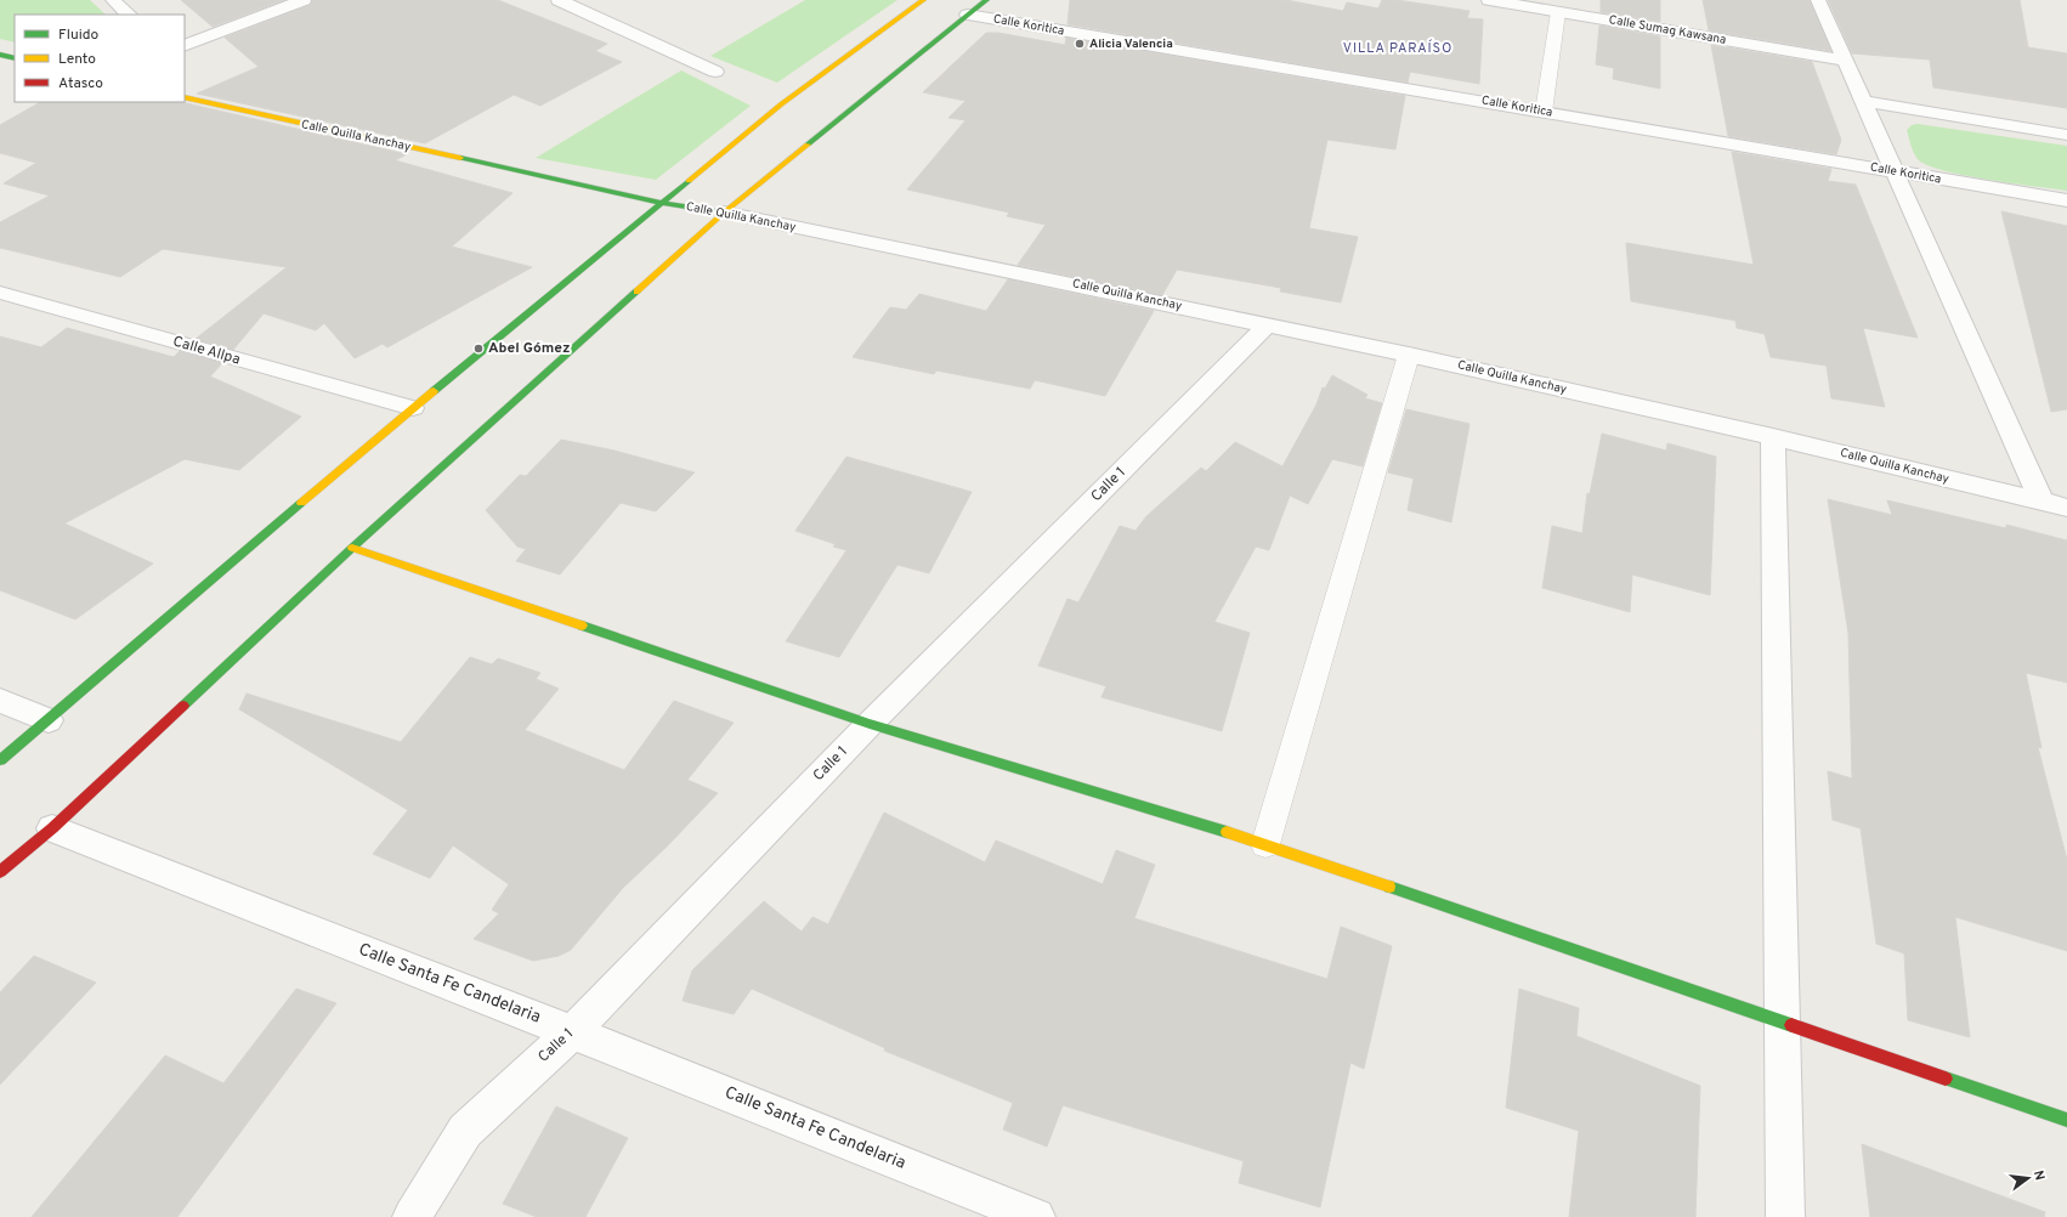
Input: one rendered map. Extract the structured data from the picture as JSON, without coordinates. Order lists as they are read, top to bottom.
{
  "streets": {
    "main road": ["Calle Quilla Kanchay"],
    "street": [
      "Calle Koritica",
      "Calle Sumag Kawsana",
      "Calle Allpa",
      "Calle 1",
      "Calle Santa Fe Candelaria"
    ]
  },
  "crossings": [
    ["Calle Quilla Kanchay", "Calle 1"],
    ["Calle 1", "Calle Santa Fe Candelaria"]
  ],
  "districts": ["VILLA PARAÍSO"],
  "places": ["Alicia Valencia", "Abel Gómez"],
  "legend": ["Fluido", "Lento", "Atasco"],
  "north": "right"
}
